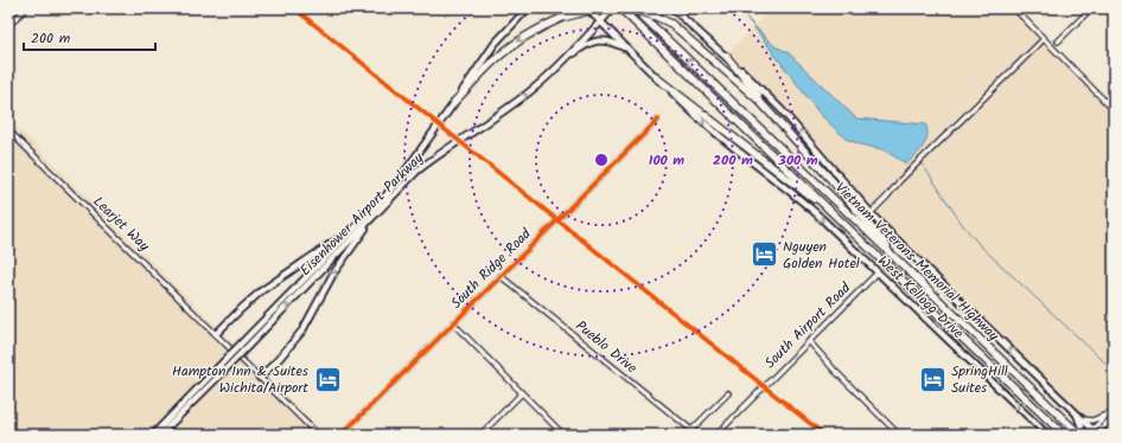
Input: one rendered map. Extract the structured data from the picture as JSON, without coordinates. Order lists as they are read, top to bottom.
{
  "streets": {
    "highway": ["Vietnam Veterans Memorial Highway"],
    "main road": ["Eisenhower Airport Parkway", "West Kellogg Drive"],
    "street": [
      "Learjet Way",
      "South Ridge Road",
      "South Airport Road",
      "Pueblo Drive"
    ]
  },
  "crossings": [
    ["Eisenhower Airport Parkway", "West Kellogg Drive"],
    ["South Ridge Road", "Pueblo Drive"],
    ["West Kellogg Drive", "South Airport Road"]
  ],
  "places": {
    "hotel": ["Nguyen Golden Hotel", "Hampton Inn & Suites Wichita/Airport", "SpringHill Suites"]
  },
  "scale_bar": "200 m",
  "rings": ["100 m", "200 m", "300 m"]
}
